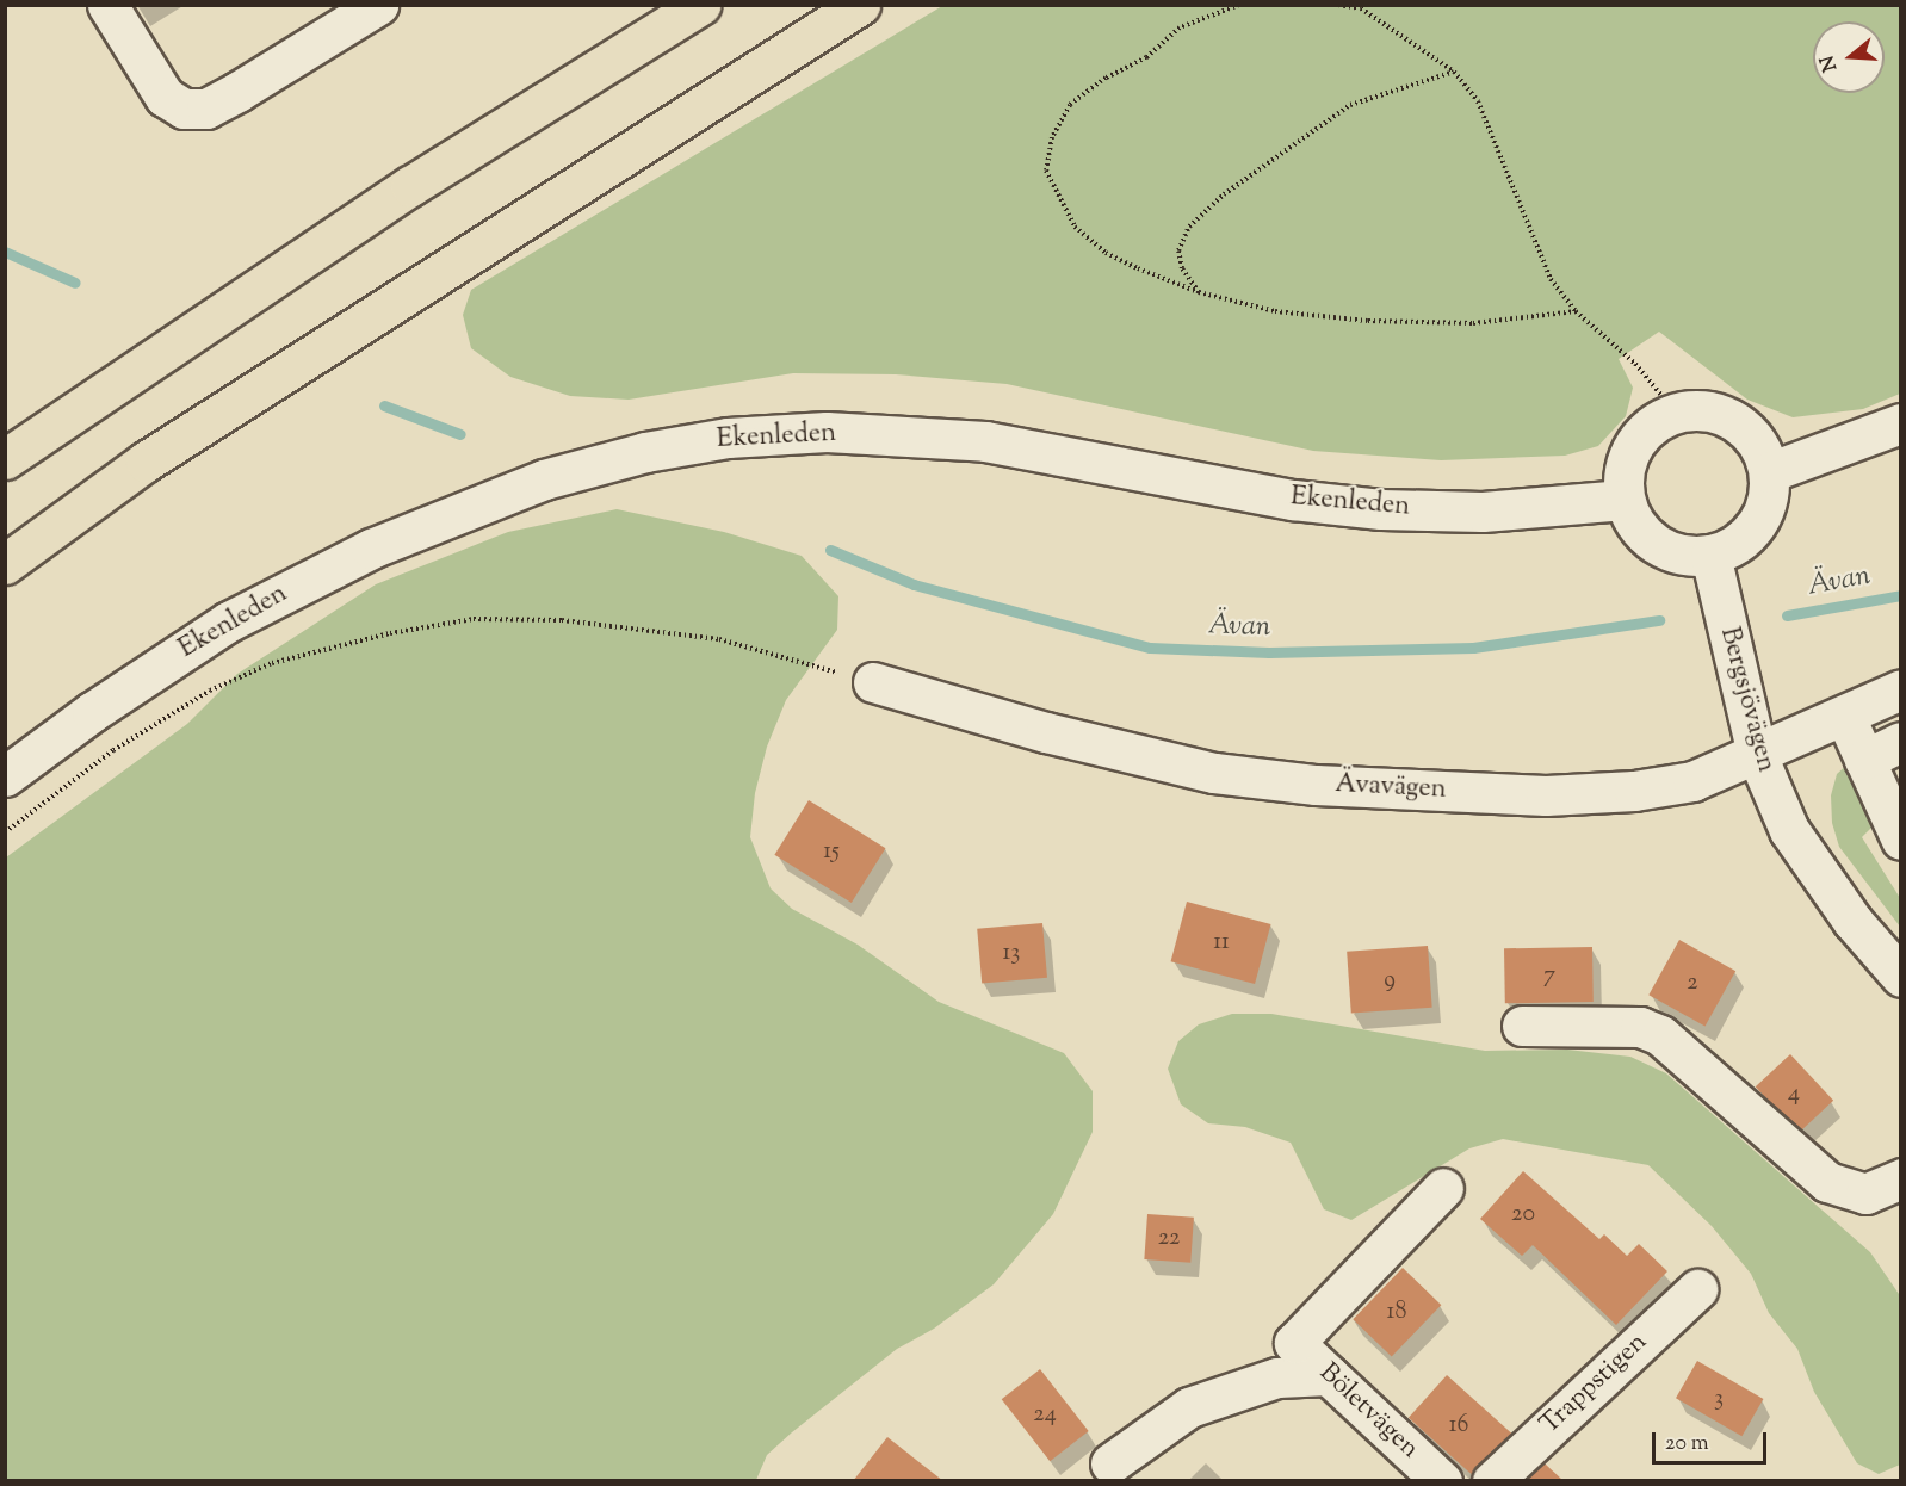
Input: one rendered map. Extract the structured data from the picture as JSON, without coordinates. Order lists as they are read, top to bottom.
{
  "streets": {
    "street": [
      "Ekenleden",
      "Bergsjövägen",
      "Ävavägen",
      "Trappstigen",
      "Böletvägen"
    ]
  },
  "crossings": [
    ["Ekenleden", "Bergsjövägen"],
    ["Bergsjövägen", "Ävavägen"]
  ],
  "water": ["Ävan"],
  "house_numbers": [
    "15",
    "11",
    "13",
    "7",
    "9",
    "2",
    "4",
    "20",
    "22",
    "18",
    "3",
    "24",
    "16"
  ],
  "scale_bar": "20 m",
  "north": "left"
}
